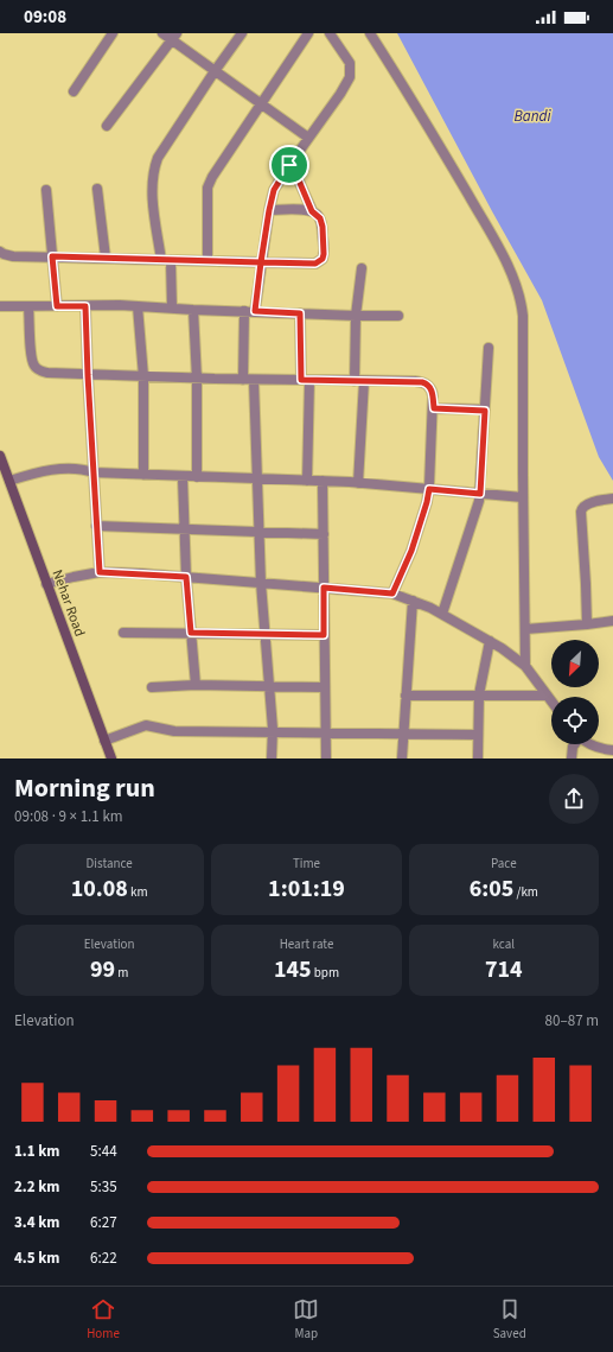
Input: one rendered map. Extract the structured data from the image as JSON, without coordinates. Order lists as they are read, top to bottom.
{
  "streets": {
    "street": ["Nehar Road"]
  },
  "water": ["Bandi"],
  "north": "bottom left",
  "page": {
    "status": "09:08",
    "heading": ["Morning run", "09:08 · 9 × 1.1 km"],
    "stats": [
      ["Distance", "10.08 km"],
      ["Time", "1:01:19"],
      ["Pace", "6:05 /km"],
      ["Elevation", "99 m"],
      ["Heart rate", "145 bpm"],
      ["kcal", "714"]
    ],
    "chart": ["Elevation", "80–87 m"],
    "list": [
      {
        "name": "1.1 km",
        "note": "5:44"
      },
      {
        "name": "2.2 km",
        "note": "5:35"
      },
      {
        "name": "3.4 km",
        "note": "6:27"
      },
      {
        "name": "4.5 km",
        "note": "6:22"
      }
    ],
    "tabs": ["Home", "Map", "Saved"]
  }
}
